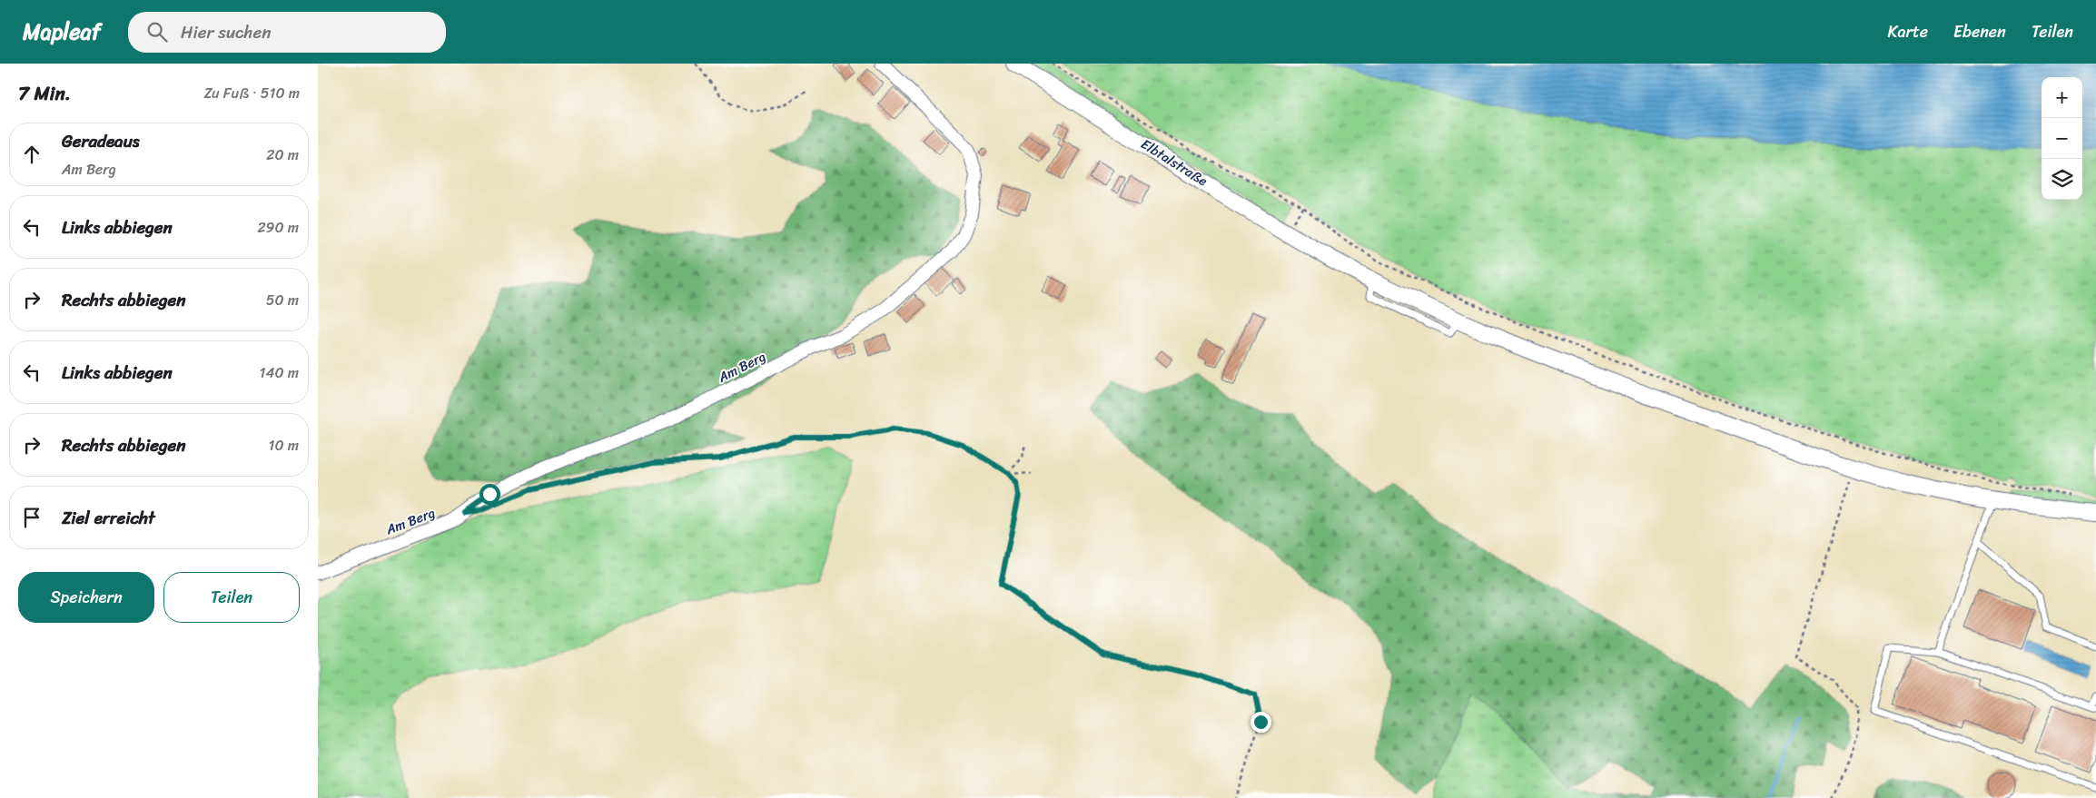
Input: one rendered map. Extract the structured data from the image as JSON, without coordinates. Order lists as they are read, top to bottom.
{
  "streets": {
    "street": ["Elbtalstraße", "Am Berg"]
  },
  "page": {
    "header": "Mapleaf",
    "search": "Hier suchen",
    "nav": ["Karte", "Ebenen", "Teilen"],
    "heading": ["7 Min.", "Zu Fuß · 510 m"],
    "map_buttons": ["+", "−"],
    "list": [
      ["Geradeaus", "Am Berg", "20 m"],
      ["Links abbiegen", "290 m"],
      ["Rechts abbiegen", "50 m"],
      ["Links abbiegen", "140 m"],
      ["Rechts abbiegen", "10 m"],
      "Ziel erreicht"
    ],
    "buttons": ["Speichern", "Teilen"]
  }
}
